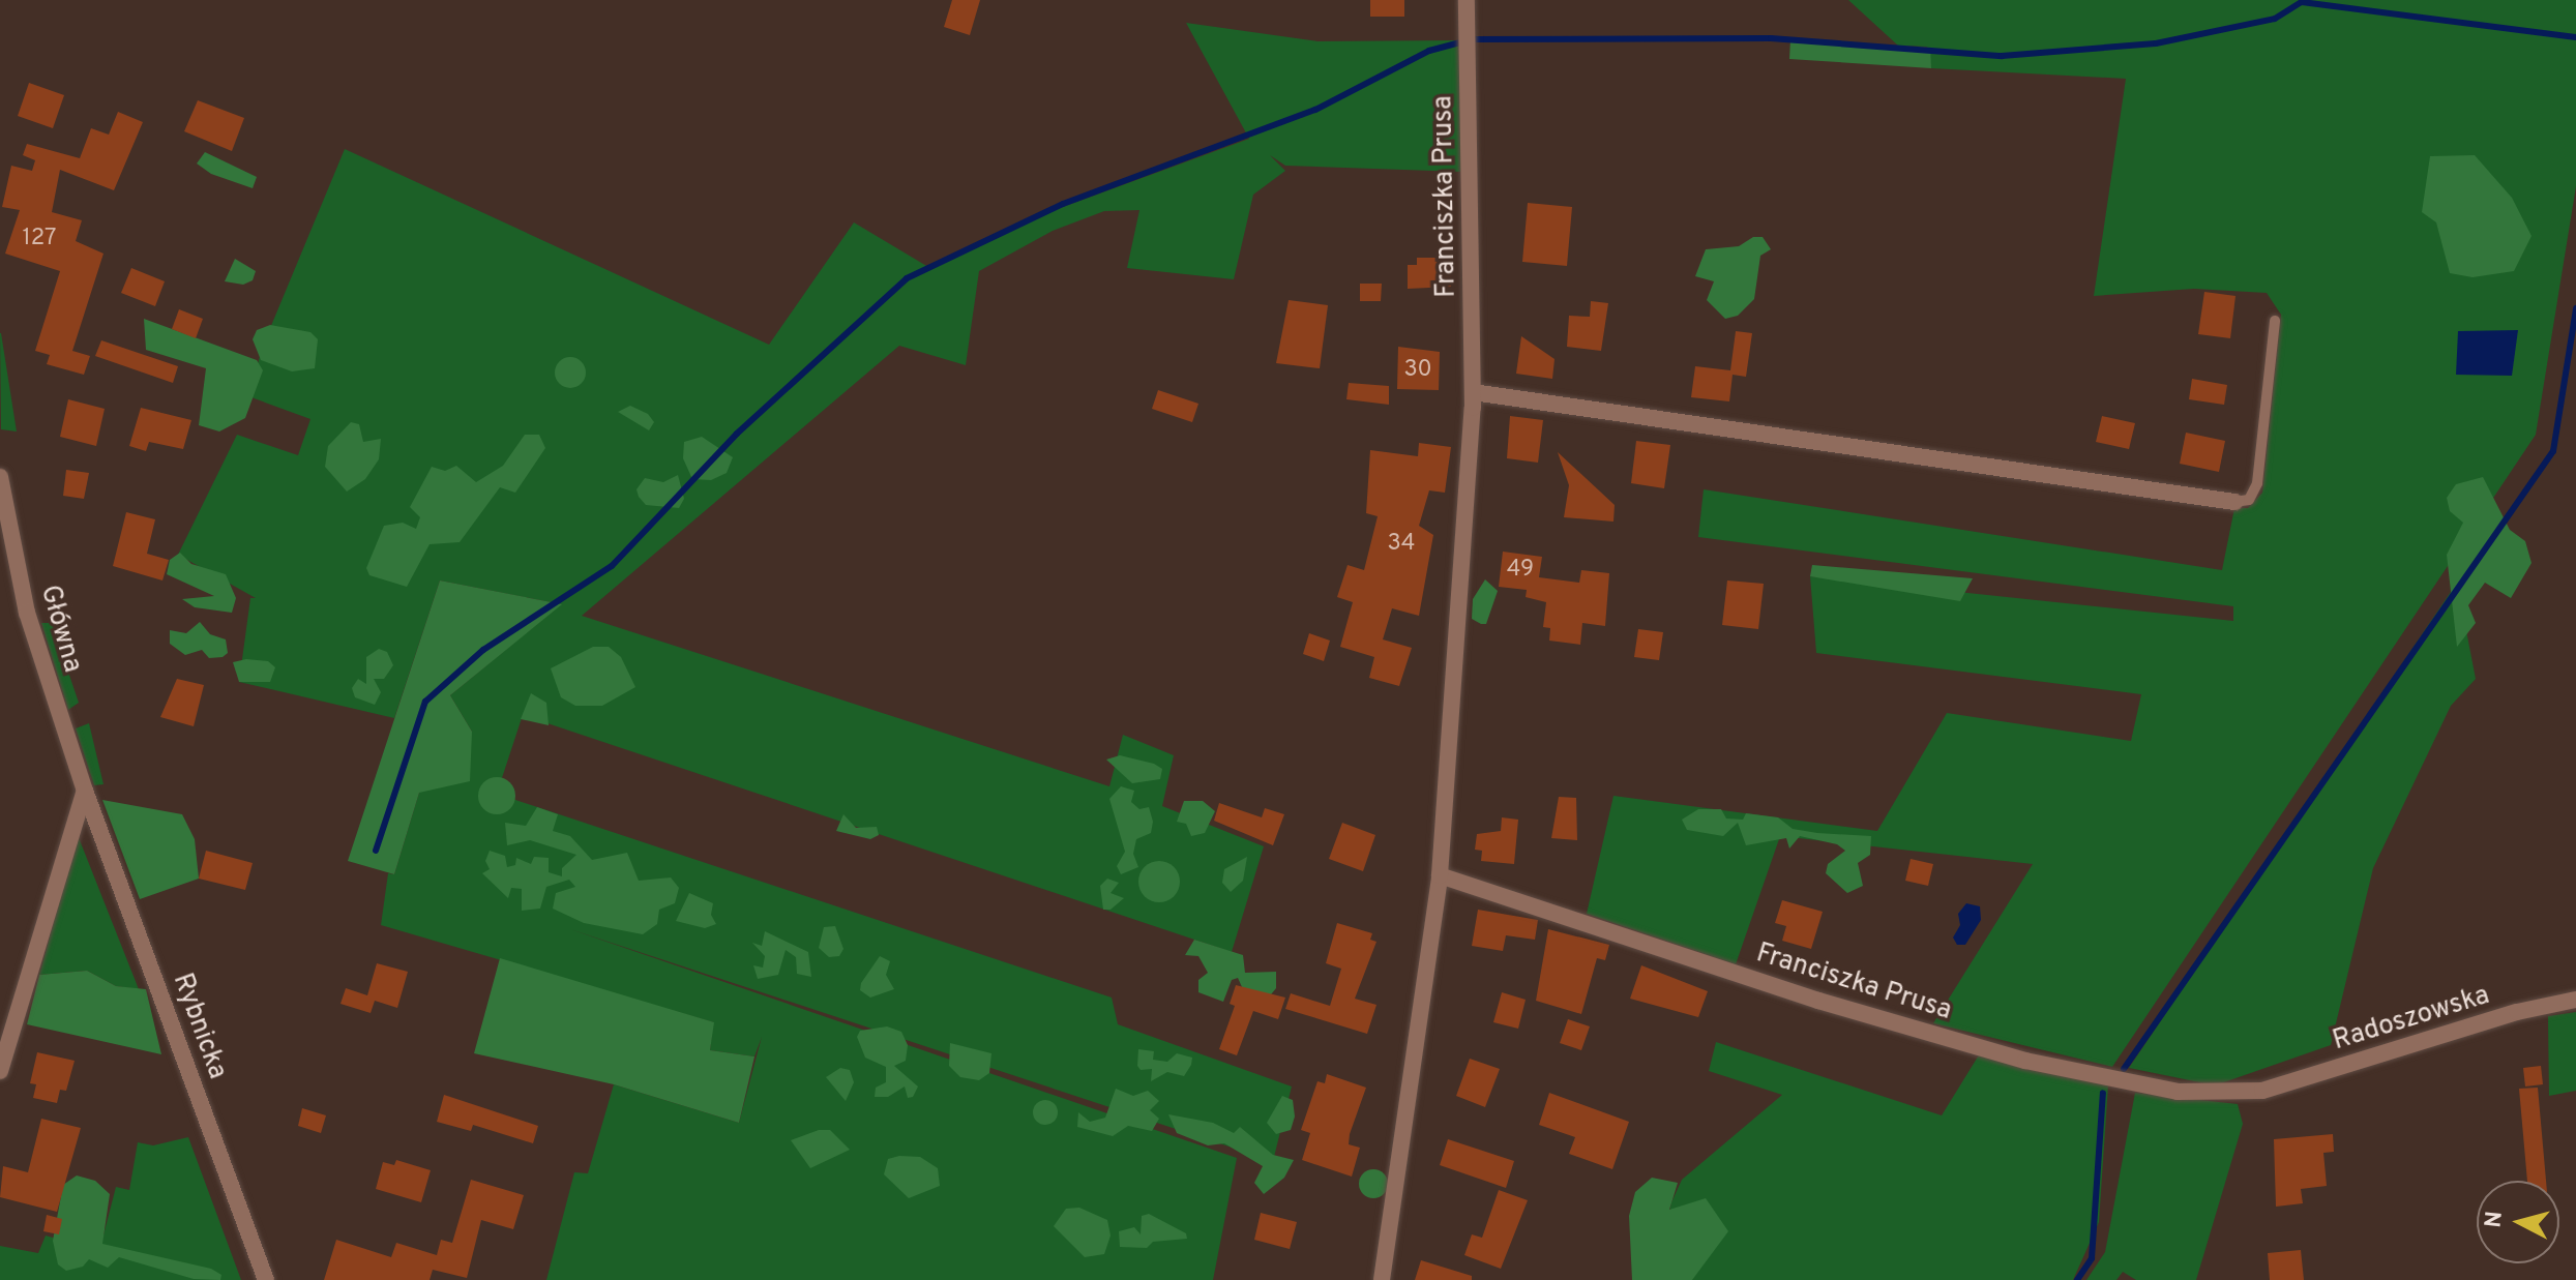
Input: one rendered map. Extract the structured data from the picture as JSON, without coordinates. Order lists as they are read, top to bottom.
{
  "streets": {
    "street": [
      "Franciszka Prusa",
      "Główna",
      "Radoszowska",
      "Rybnicka"
    ]
  },
  "crossings": [
    ["Franciszka Prusa", "Radoszowska"],
    ["Główna", "Rybnicka"]
  ],
  "house_numbers": [
    "127",
    "30",
    "34",
    "49"
  ],
  "north": "left"
}
